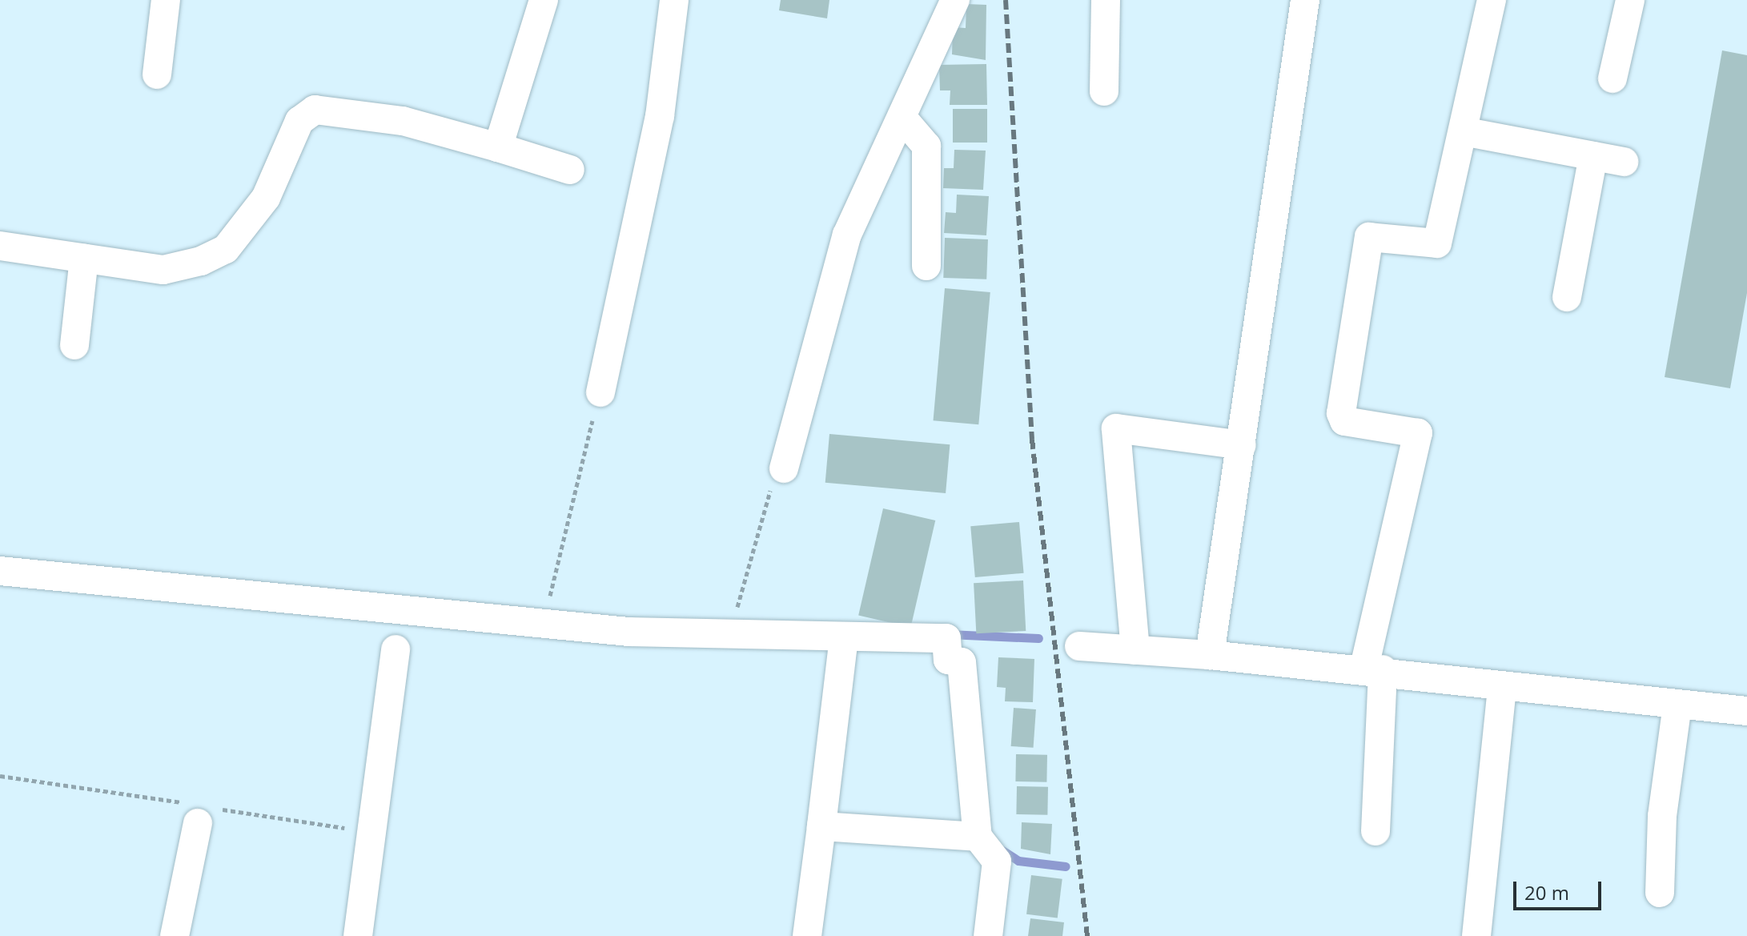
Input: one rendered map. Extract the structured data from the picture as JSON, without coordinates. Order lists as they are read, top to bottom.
{
  "scale_bar": "20 m"
}
